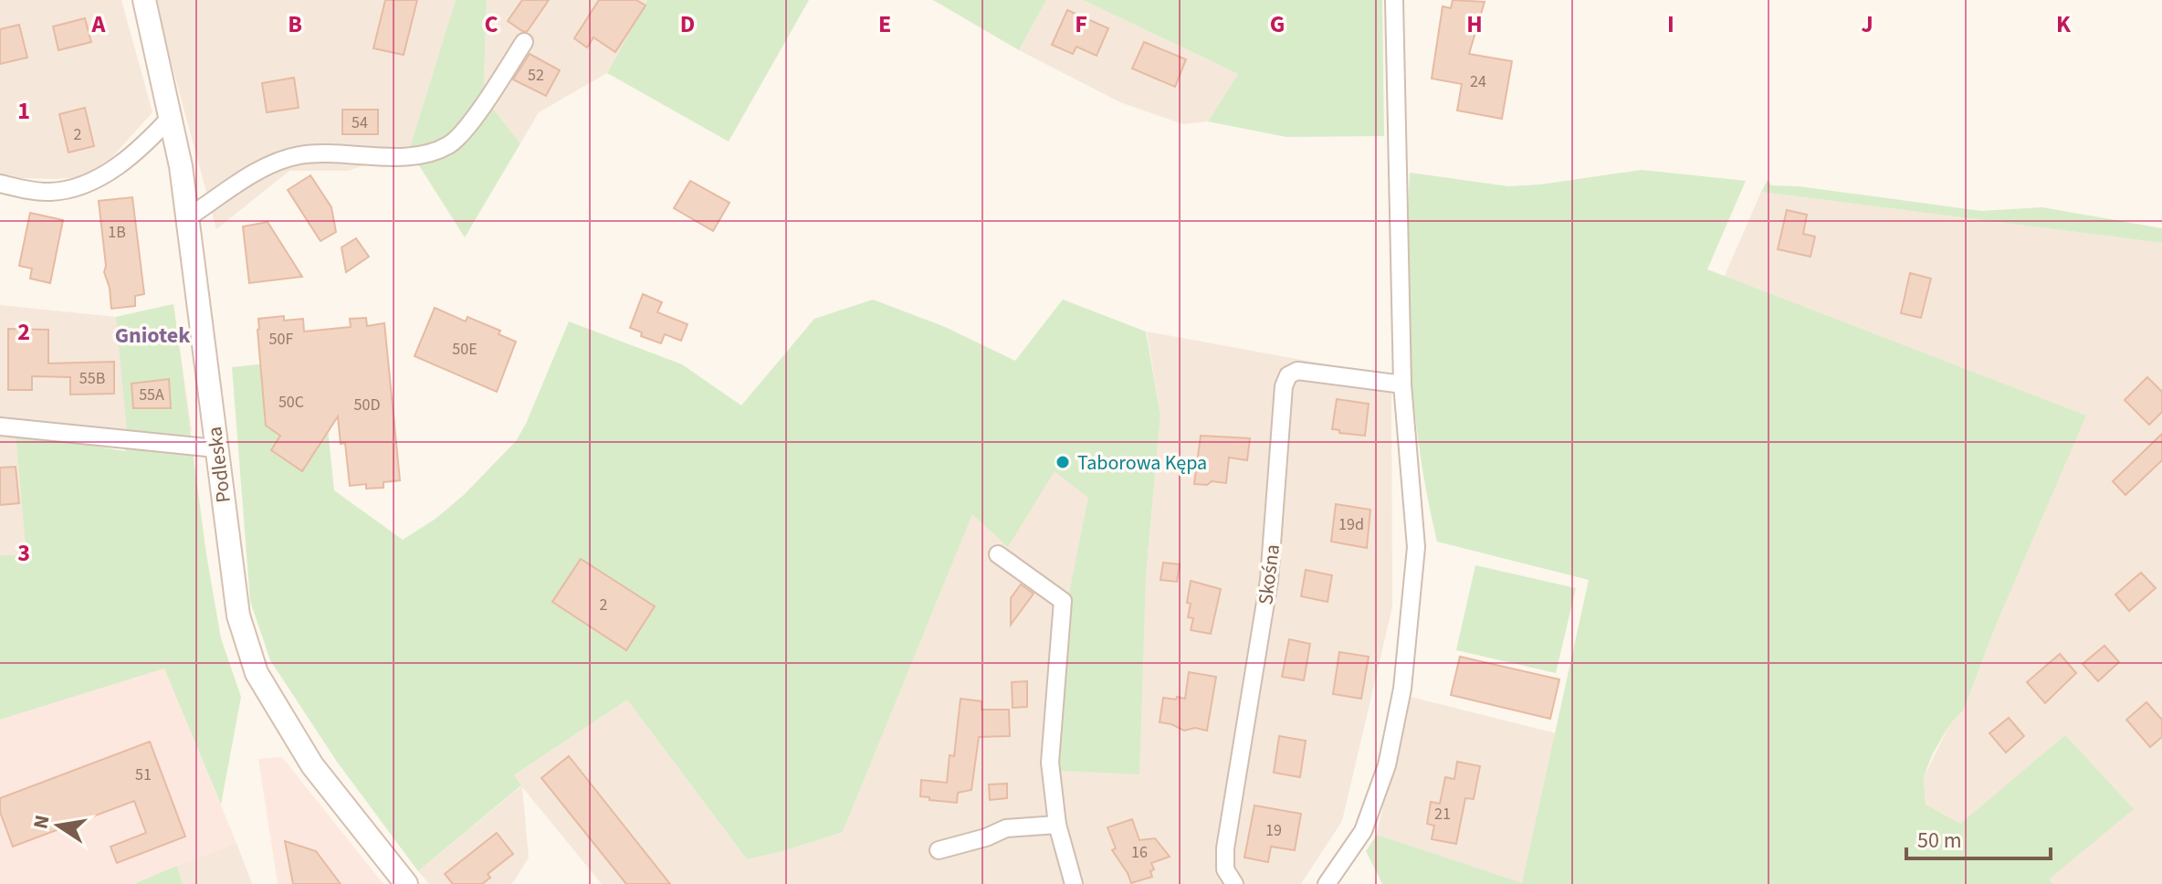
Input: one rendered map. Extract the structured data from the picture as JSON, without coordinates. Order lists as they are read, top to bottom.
{
  "streets": {
    "street": ["Podleska", "Skośna"]
  },
  "districts": ["Gniotek"],
  "places": ["Taborowa Kępa"],
  "house_numbers": [
    "52",
    "24",
    "54",
    "2",
    "1B",
    "50F",
    "50E",
    "55B",
    "55A",
    "50C",
    "50D",
    "19d",
    "2",
    "51",
    "21",
    "19",
    "16"
  ],
  "scale_bar": "50 m",
  "north": "left",
  "grid": {
    "columns": [
      "A",
      "B",
      "C",
      "D",
      "E",
      "F",
      "G",
      "H",
      "I",
      "J",
      "K"
    ],
    "rows": ["1", "2", "3"]
  }
}
